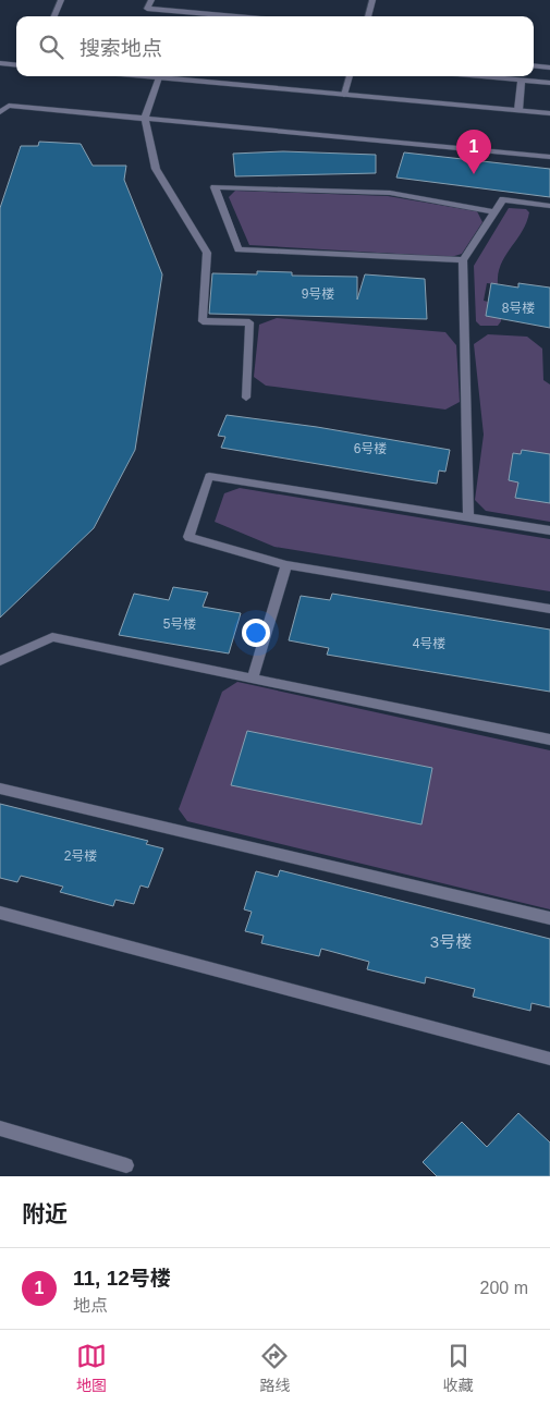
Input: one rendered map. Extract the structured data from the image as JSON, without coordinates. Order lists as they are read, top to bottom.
{
  "house_numbers": [
    "9号楼",
    "8号楼",
    "6号楼",
    "5号楼",
    "4号楼",
    "2号楼",
    "3号楼"
  ],
  "page": {
    "search": "搜索地点",
    "pins": "1",
    "heading": "附近",
    "list": [
      {
        "mark": "1",
        "name": "11, 12号楼",
        "note": "地点",
        "value": "200 m"
      }
    ],
    "nav": ["地图", "路线", "收藏"]
  }
}
